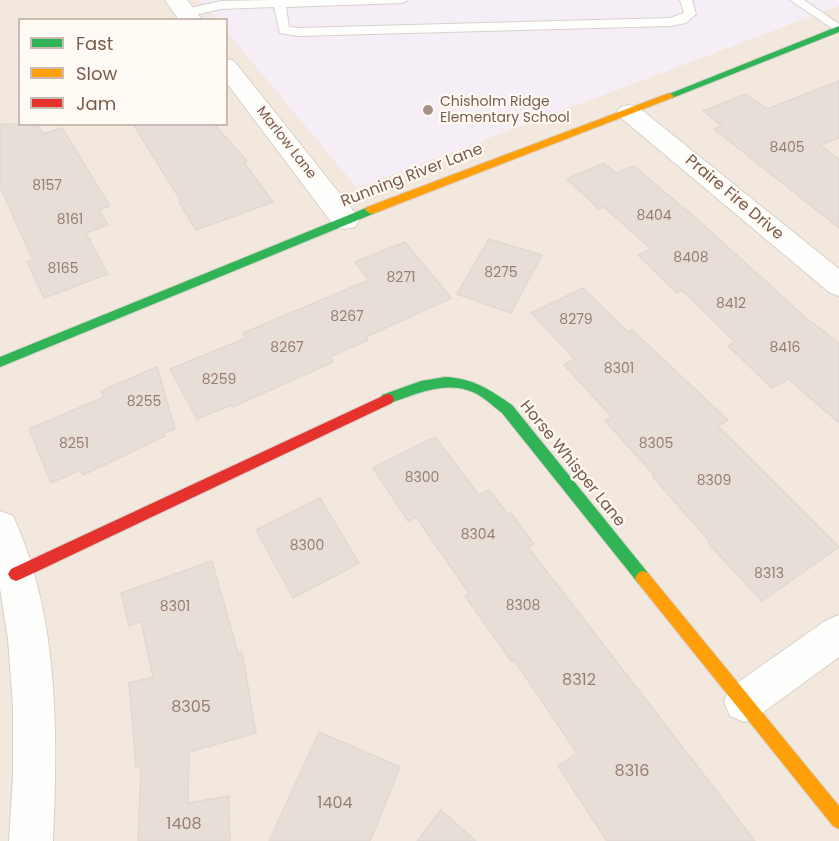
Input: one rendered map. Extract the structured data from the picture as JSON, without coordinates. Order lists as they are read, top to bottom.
{
  "streets": {
    "street": [
      "Marlow Lane",
      "Running River Lane",
      "Praire Fire Drive",
      "Horse Whisper Lane"
    ]
  },
  "crossings": [
    ["Marlow Lane", "Running River Lane"],
    ["Running River Lane", "Praire Fire Drive"]
  ],
  "places": ["Chisholm Ridge Elementary School"],
  "house_numbers": [
    "8405",
    "8157",
    "8404",
    "8161",
    "8408",
    "8165",
    "8275",
    "8271",
    "8412",
    "8267",
    "8279",
    "8267",
    "8416",
    "8301",
    "8259",
    "8255",
    "8251",
    "8305",
    "8300",
    "8309",
    "8304",
    "8300",
    "8313",
    "8308",
    "8301",
    "8312",
    "8305",
    "8316",
    "1404",
    "1408"
  ],
  "legend": ["Fast", "Slow", "Jam"]
}
